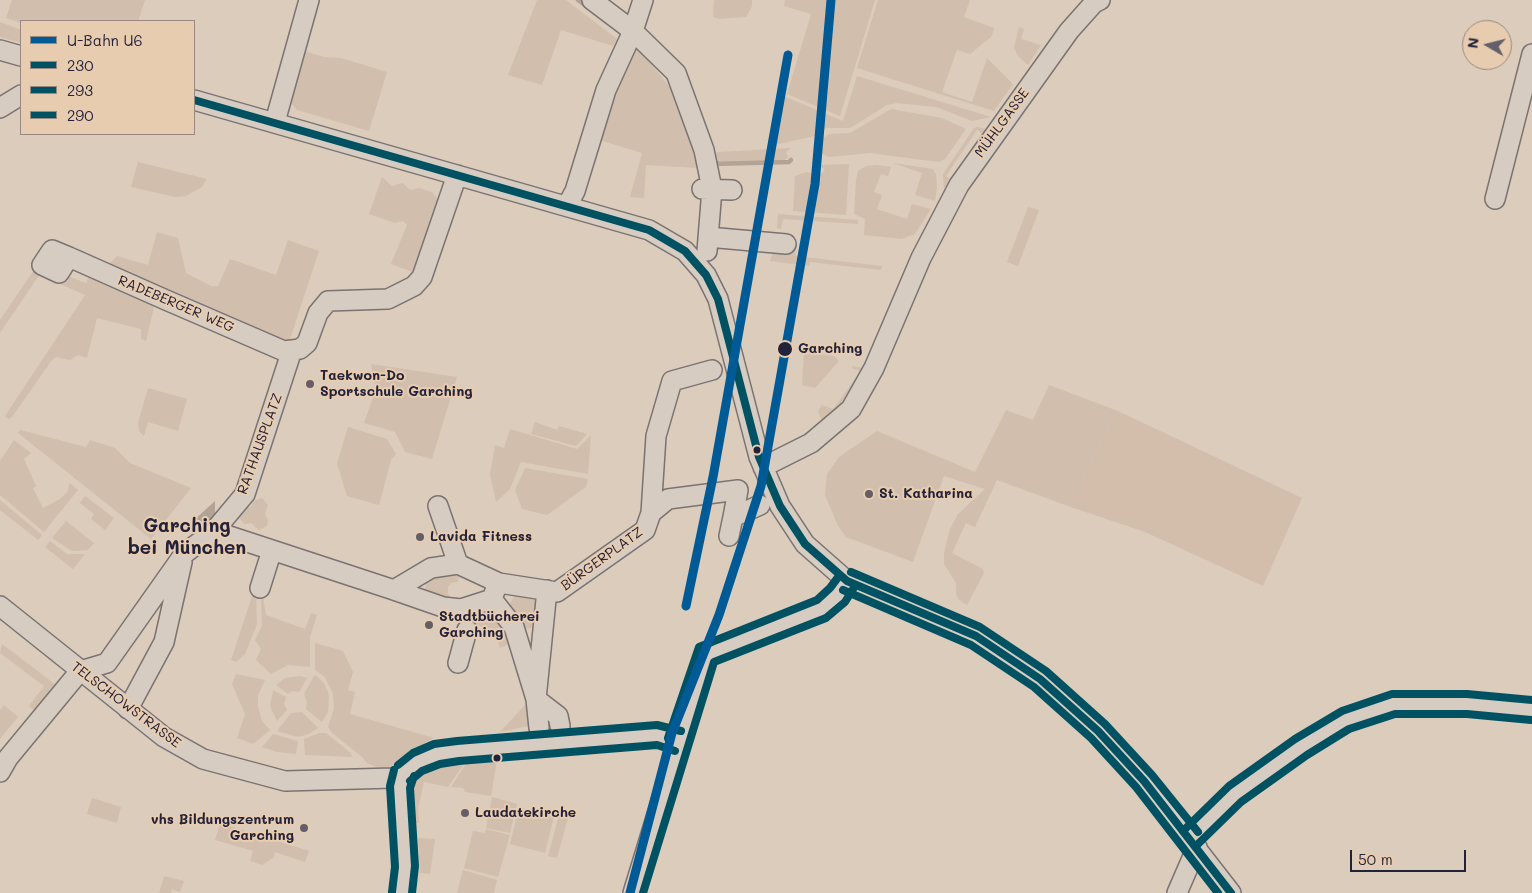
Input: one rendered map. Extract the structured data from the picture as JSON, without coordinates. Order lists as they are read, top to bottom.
{
  "streets": {
    "street": [
      "MÜHLGASSE",
      "RADEBERGER WEG",
      "RATHAUSPLATZ",
      "BÜRGERPLATZ",
      "TELSCHOWSTRASSE"
    ]
  },
  "crossings": [
    ["RADEBERGER WEG", "RATHAUSPLATZ"],
    ["RATHAUSPLATZ", "TELSCHOWSTRASSE"]
  ],
  "districts": ["Garching bei München"],
  "places": [
    "Garching",
    "Taekwon-Do Sportschule Garching",
    "St. Katharina",
    "Lavida Fitness",
    "Stadtbücherei Garching",
    "Laudatekirche",
    "vhs Bildungszentrum Garching"
  ],
  "lines": [
    "metro line U6",
    "transit line 230",
    "transit line 290",
    "transit line 293"
  ],
  "legend": [
    "U-Bahn U6",
    "230",
    "293",
    "290"
  ],
  "scale_bar": "50 m",
  "north": "left"
}
